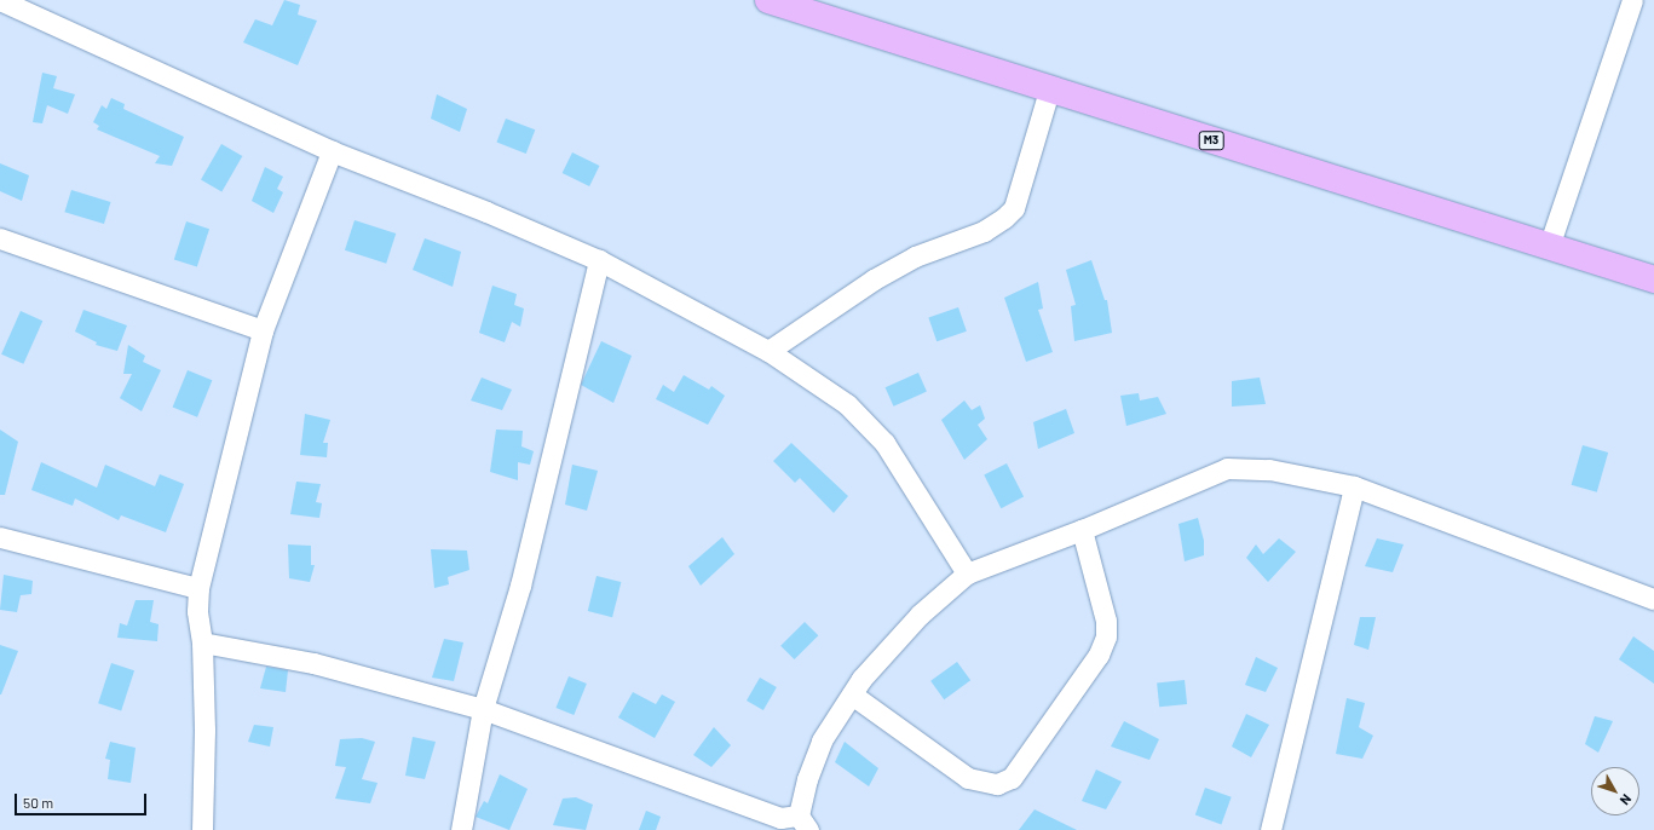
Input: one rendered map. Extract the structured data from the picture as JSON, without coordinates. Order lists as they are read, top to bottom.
{
  "streets": {
    "main road": ["M3"]
  },
  "scale_bar": "50 m",
  "north": "bottom right"
}
